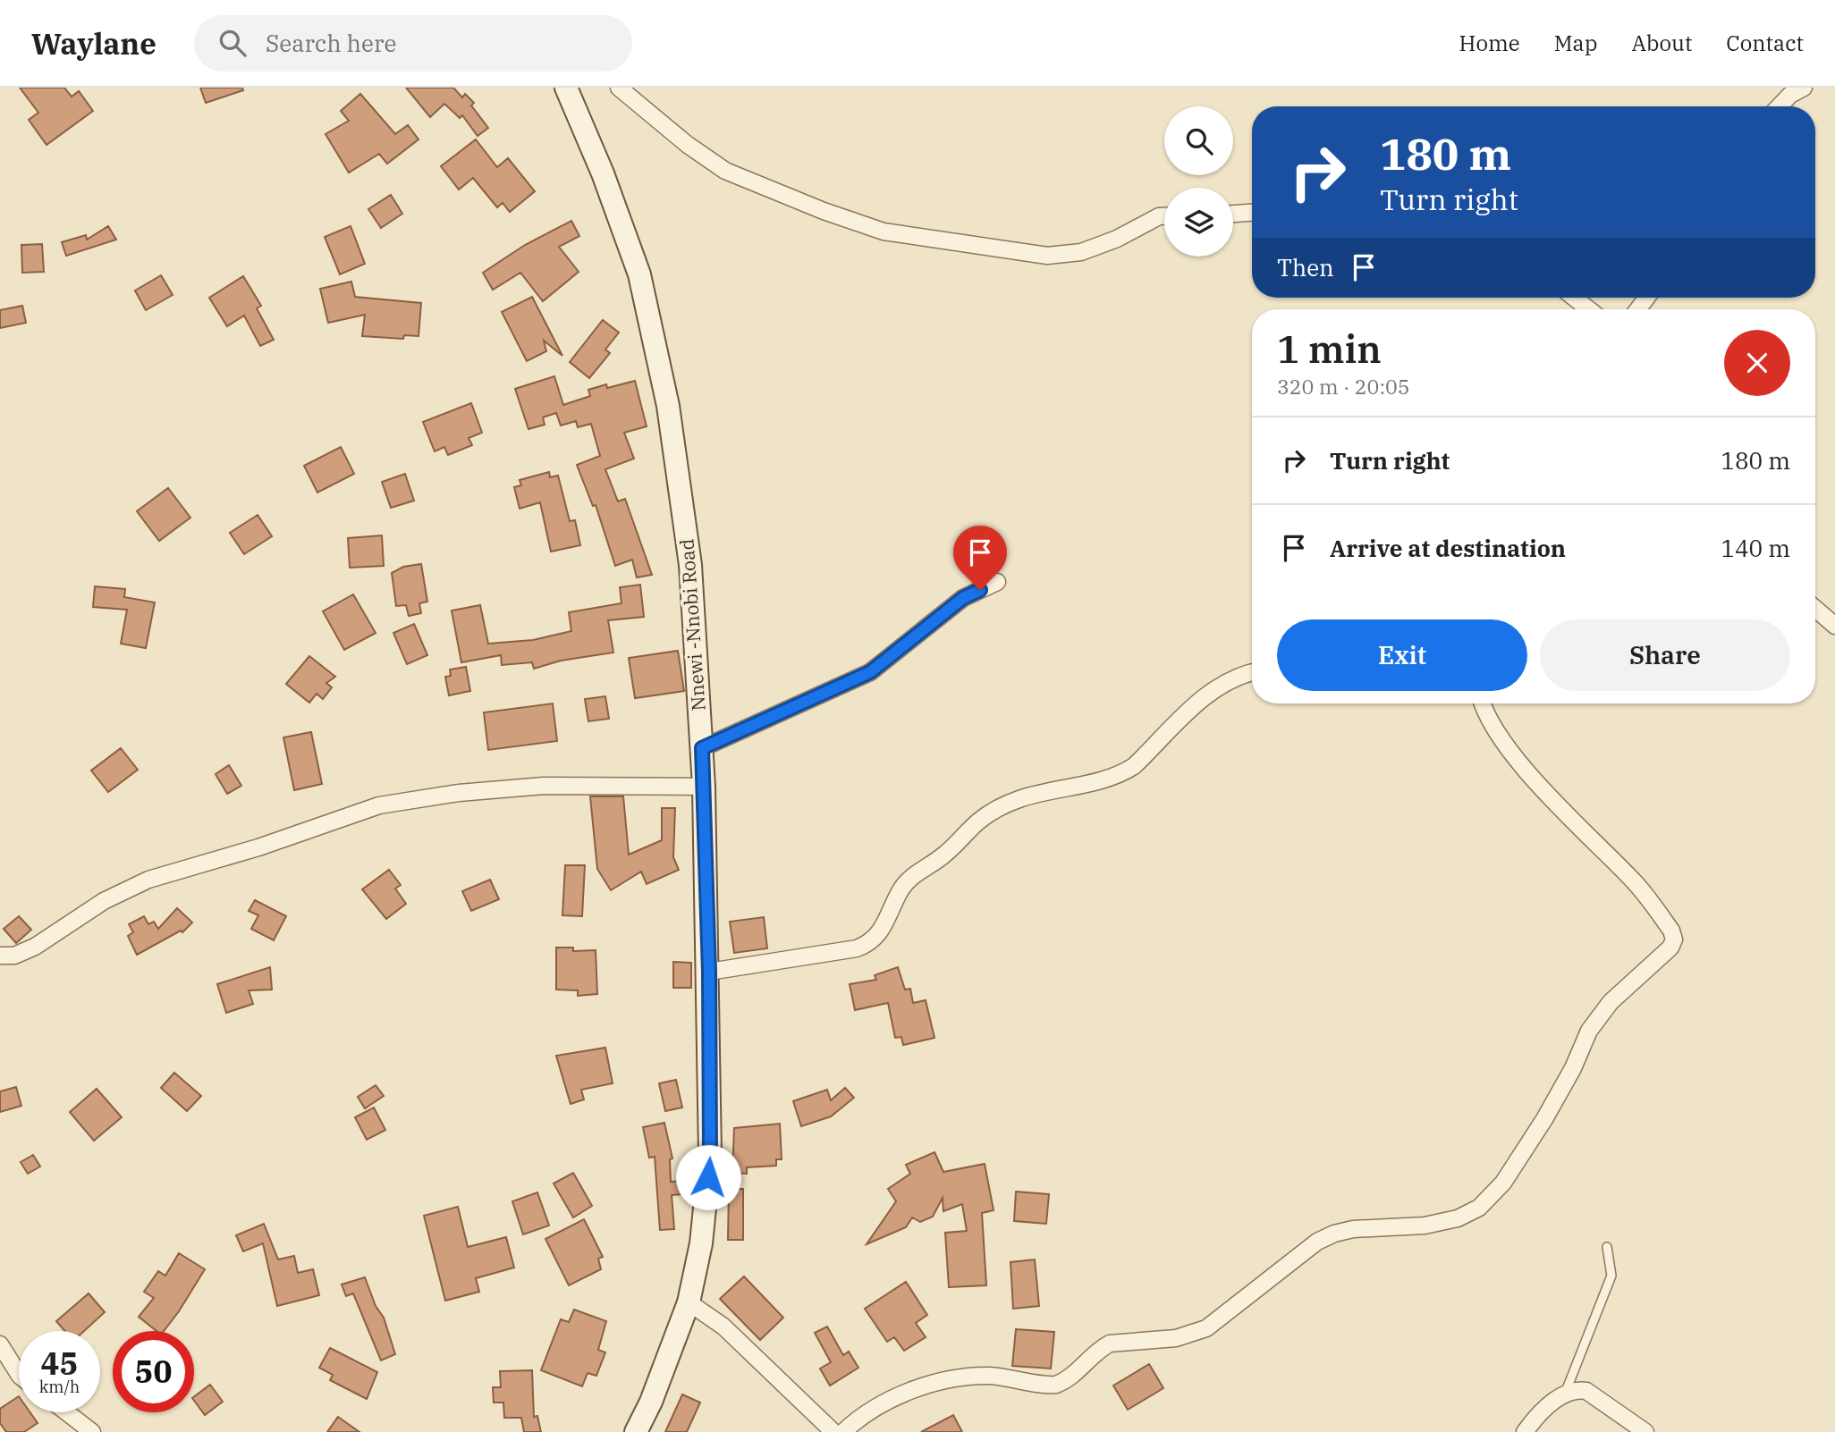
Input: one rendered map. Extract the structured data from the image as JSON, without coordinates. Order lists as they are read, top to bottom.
{
  "streets": {
    "main road": ["Nnewi -Nnobi Road"]
  },
  "page": {
    "header": "Waylane",
    "search": "Search here",
    "nav": [
      "Home",
      "Map",
      "About",
      "Contact"
    ],
    "turn": ["180 m", "Turn right"],
    "then": "Then",
    "heading": ["1 min", "320 m · 20:05"],
    "list": [
      {
        "name": "Turn right",
        "value": "180 m"
      },
      {
        "name": "Arrive at destination",
        "value": "140 m"
      }
    ],
    "buttons": ["Exit", "Share"],
    "speed": "45 km/h",
    "limit": "50"
  }
}
